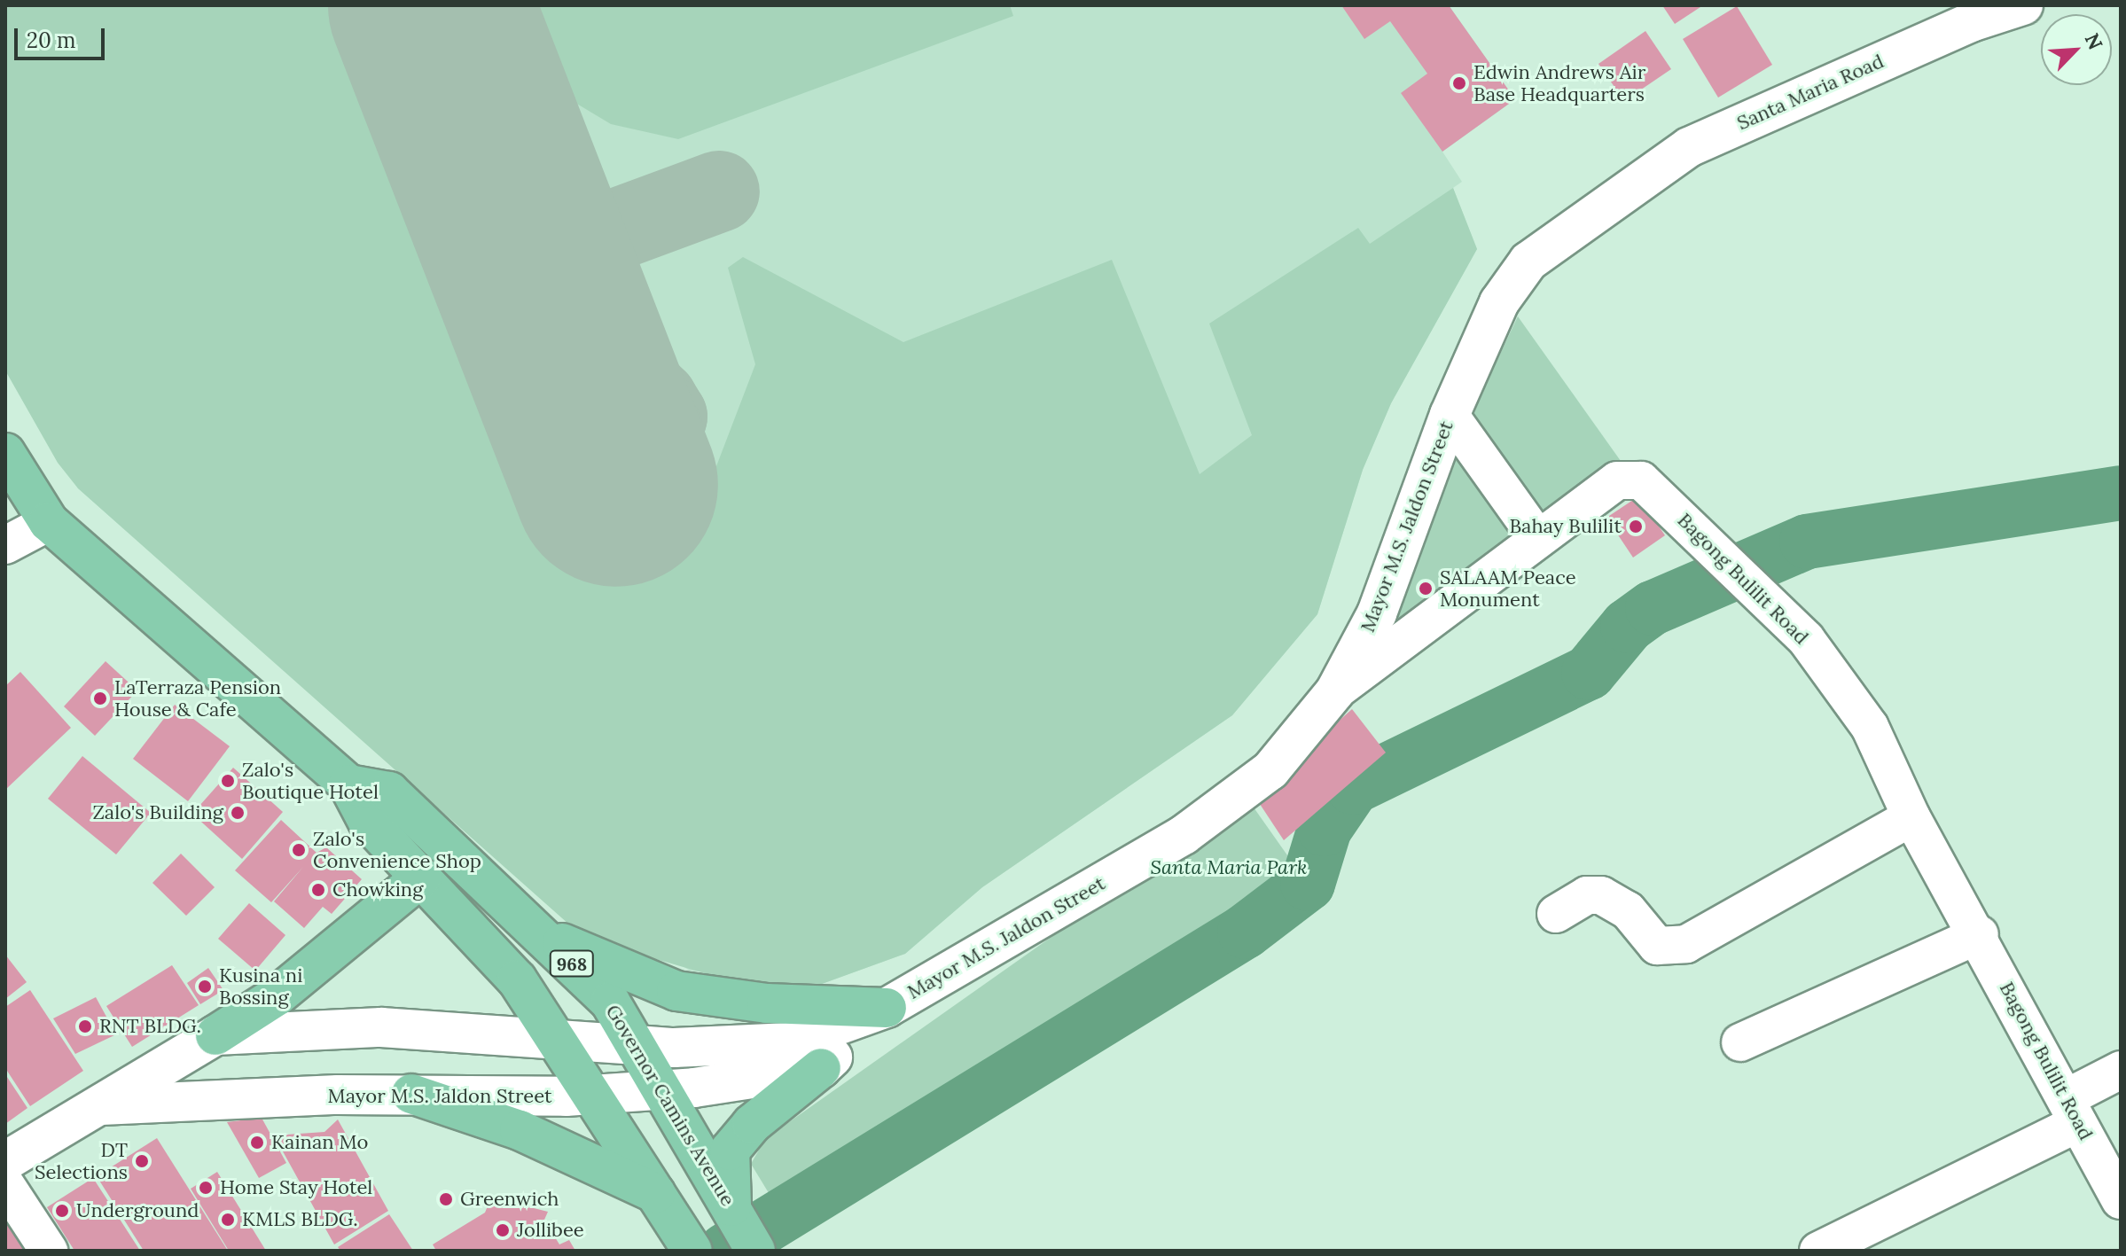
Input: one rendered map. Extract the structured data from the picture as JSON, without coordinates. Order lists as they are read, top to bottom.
{
  "streets": {
    "main road": [
      "Santa Maria Road",
      "Mayor M.S. Jaldon Street",
      "968",
      "Governor Camins Avenue"
    ],
    "street": ["Bagong Bulilit Road"]
  },
  "crossings": [
    ["Santa Maria Road", "Mayor M.S. Jaldon Street"],
    ["Mayor M.S. Jaldon Street", "Bagong Bulilit Road"],
    ["Mayor M.S. Jaldon Street", "968"],
    ["Mayor M.S. Jaldon Street", "Governor Camins Avenue"],
    ["968", "Governor Camins Avenue"]
  ],
  "parks": ["Santa Maria Park"],
  "places": [
    "Edwin Andrews Air Base Headquarters",
    "Bahay Bulilit",
    "SALAAM Peace Monument",
    "LaTerraza Pension House & Cafe",
    "Zalo's Boutique Hotel",
    "Zalo's Building",
    "Zalo's Convenience Shop",
    "Chowking",
    "Kusina ni Bossing",
    "RNT BLDG.",
    "Kainan Mo",
    "DT Selections",
    "Home Stay Hotel",
    "Greenwich",
    "Underground",
    "KMLS BLDG.",
    "Jollibee"
  ],
  "scale_bar": "20 m",
  "north": "top right"
}
